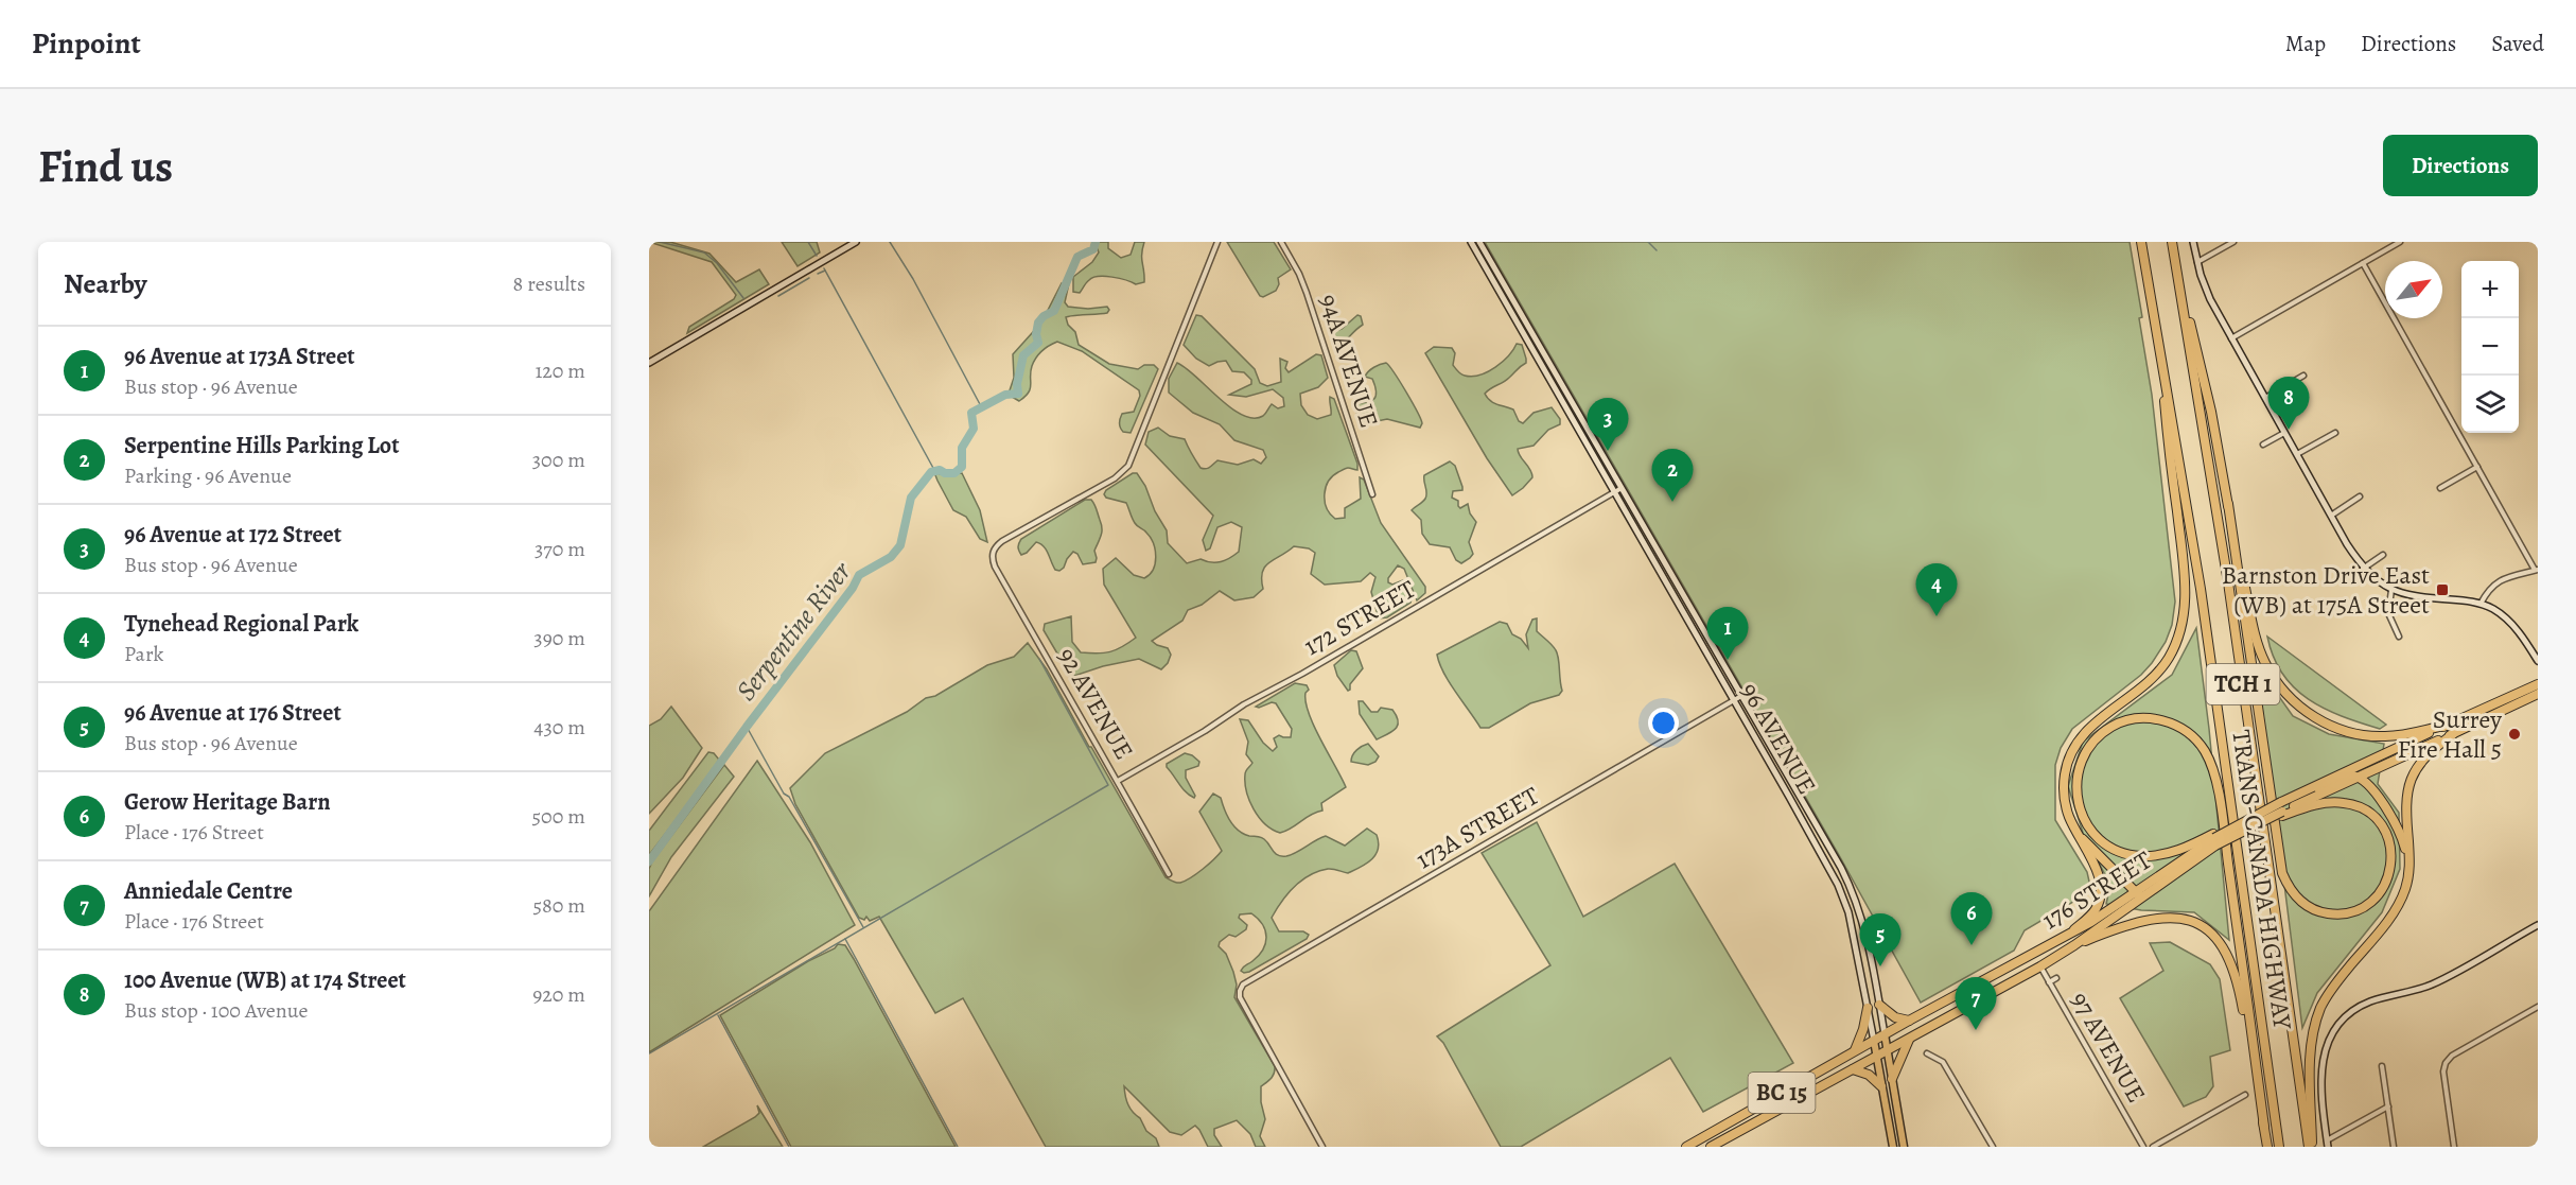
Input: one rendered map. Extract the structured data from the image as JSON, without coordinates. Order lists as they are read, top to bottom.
{
  "streets": {
    "highway": [
      "TCH 1",
      "TRANS-CANADA HIGHWAY",
      "176 STREET",
      "BC 15"
    ],
    "main road": ["96 AVENUE"],
    "street": [
      "94A AVENUE",
      "172 STREET",
      "92 AVENUE",
      "173A STREET",
      "97 AVENUE"
    ]
  },
  "crossings": [
    ["172 STREET", "92 AVENUE"],
    ["172 STREET", "96 AVENUE"],
    ["96 AVENUE", "173A STREET"],
    ["96 AVENUE", "176 STREET"],
    ["176 STREET", "97 AVENUE"]
  ],
  "water": ["Serpentine River"],
  "places": {
    "transit": ["Barnston Drive East (WB) at 175A Street"],
    "other": ["Surrey Fire Hall 5"]
  },
  "north": "top right",
  "page": {
    "header": "Pinpoint",
    "nav": ["Map", "Directions", "Saved"],
    "buttons": "Directions",
    "title": "Find us",
    "heading": ["Nearby", "8 results"],
    "map_buttons": ["+", "−"],
    "list": [
      {
        "mark": "1",
        "name": "96 Avenue at 173A Street",
        "note": "Bus stop · 96 Avenue",
        "value": "120 m"
      },
      {
        "mark": "2",
        "name": "Serpentine Hills Parking Lot",
        "note": "Parking · 96 Avenue",
        "value": "300 m"
      },
      {
        "mark": "3",
        "name": "96 Avenue at 172 Street",
        "note": "Bus stop · 96 Avenue",
        "value": "370 m"
      },
      {
        "mark": "4",
        "name": "Tynehead Regional Park",
        "note": "Park",
        "value": "390 m"
      },
      {
        "mark": "5",
        "name": "96 Avenue at 176 Street",
        "note": "Bus stop · 96 Avenue",
        "value": "430 m"
      },
      {
        "mark": "6",
        "name": "Gerow Heritage Barn",
        "note": "Place · 176 Street",
        "value": "500 m"
      },
      {
        "mark": "7",
        "name": "Anniedale Centre",
        "note": "Place · 176 Street",
        "value": "580 m"
      },
      {
        "mark": "8",
        "name": "100 Avenue (WB) at 174 Street",
        "note": "Bus stop · 100 Avenue",
        "value": "920 m"
      }
    ],
    "pins": [
      "8",
      "3",
      "2",
      "4",
      "1",
      "6",
      "5",
      "7"
    ]
  }
}
